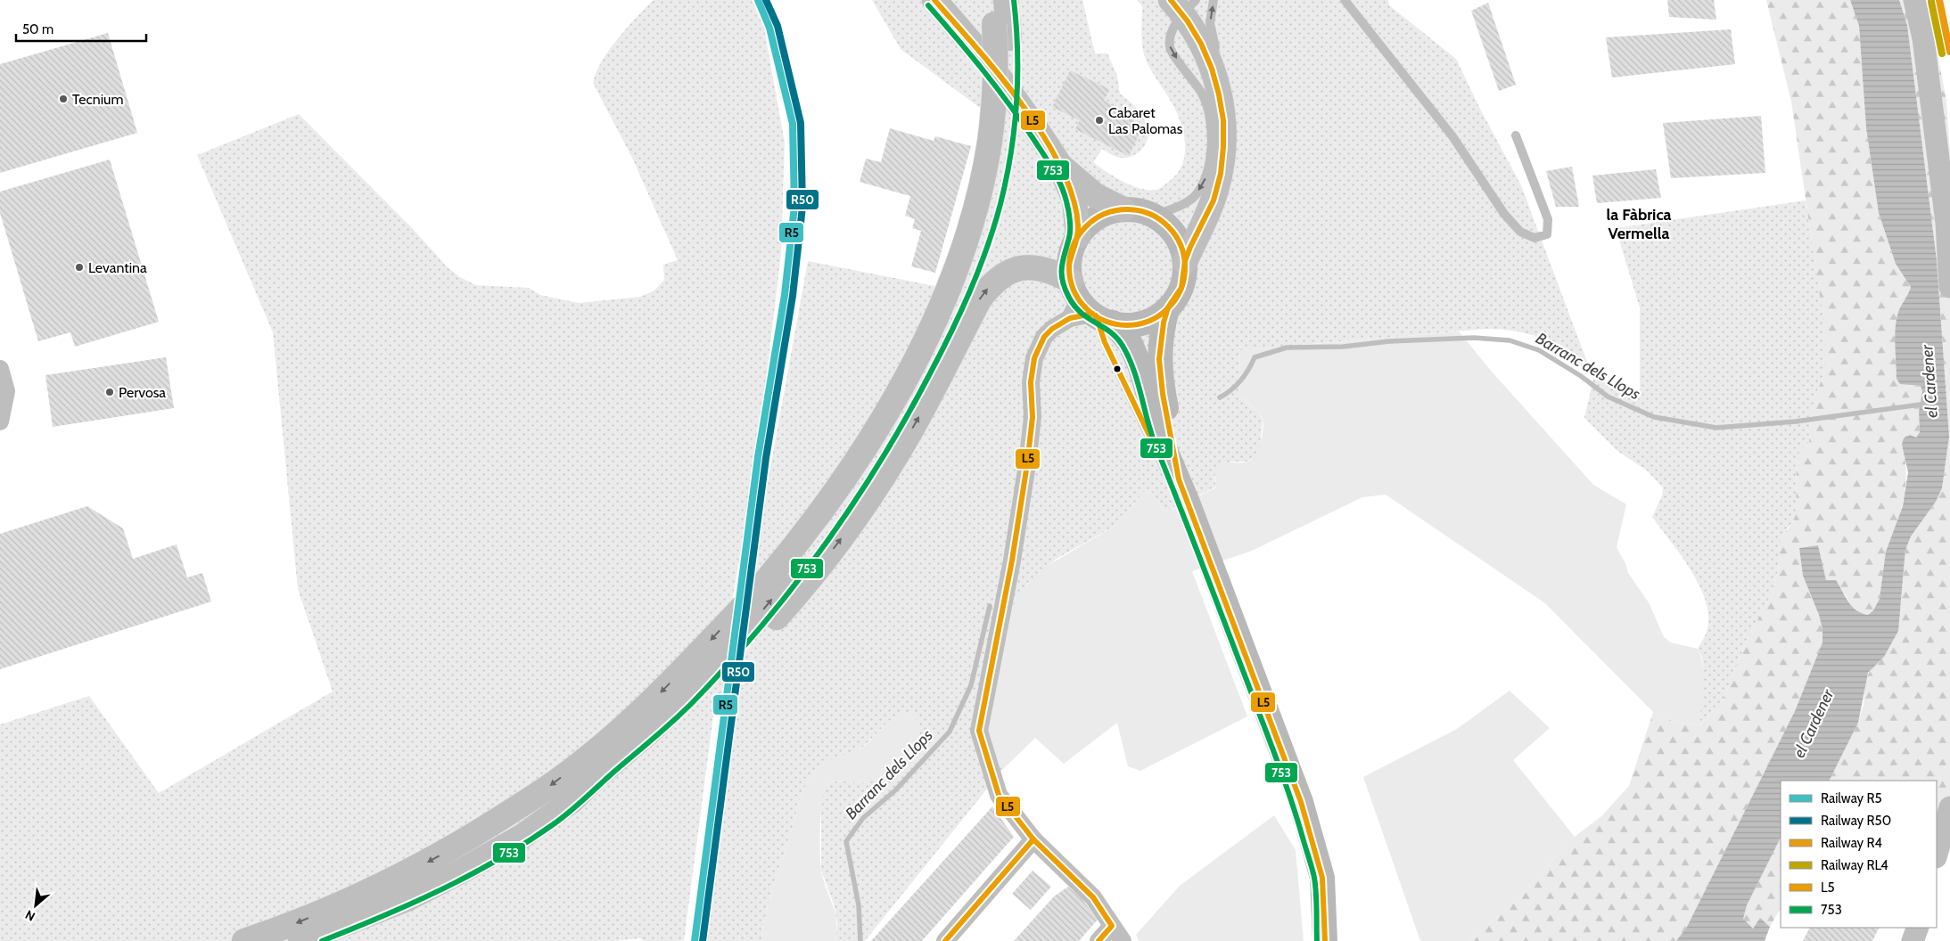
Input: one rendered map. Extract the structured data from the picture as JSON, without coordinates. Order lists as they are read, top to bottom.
{
  "districts": ["la Fàbrica Vermella"],
  "water": ["Barranc dels Llops", "el Cardener"],
  "places": [
    "Tecnium",
    "Cabaret Las Palomas",
    "Levantina",
    "Pervosa"
  ],
  "lines": [
    "rail line R5",
    "rail line R50",
    "rail line R4",
    "transit line L5",
    "transit line 753",
    "rail line RL4"
  ],
  "legend": [
    "Railway R5",
    "Railway R50",
    "Railway R4",
    "Railway RL4",
    "L5",
    "753"
  ],
  "scale_bar": "50 m",
  "north": "bottom left"
}
